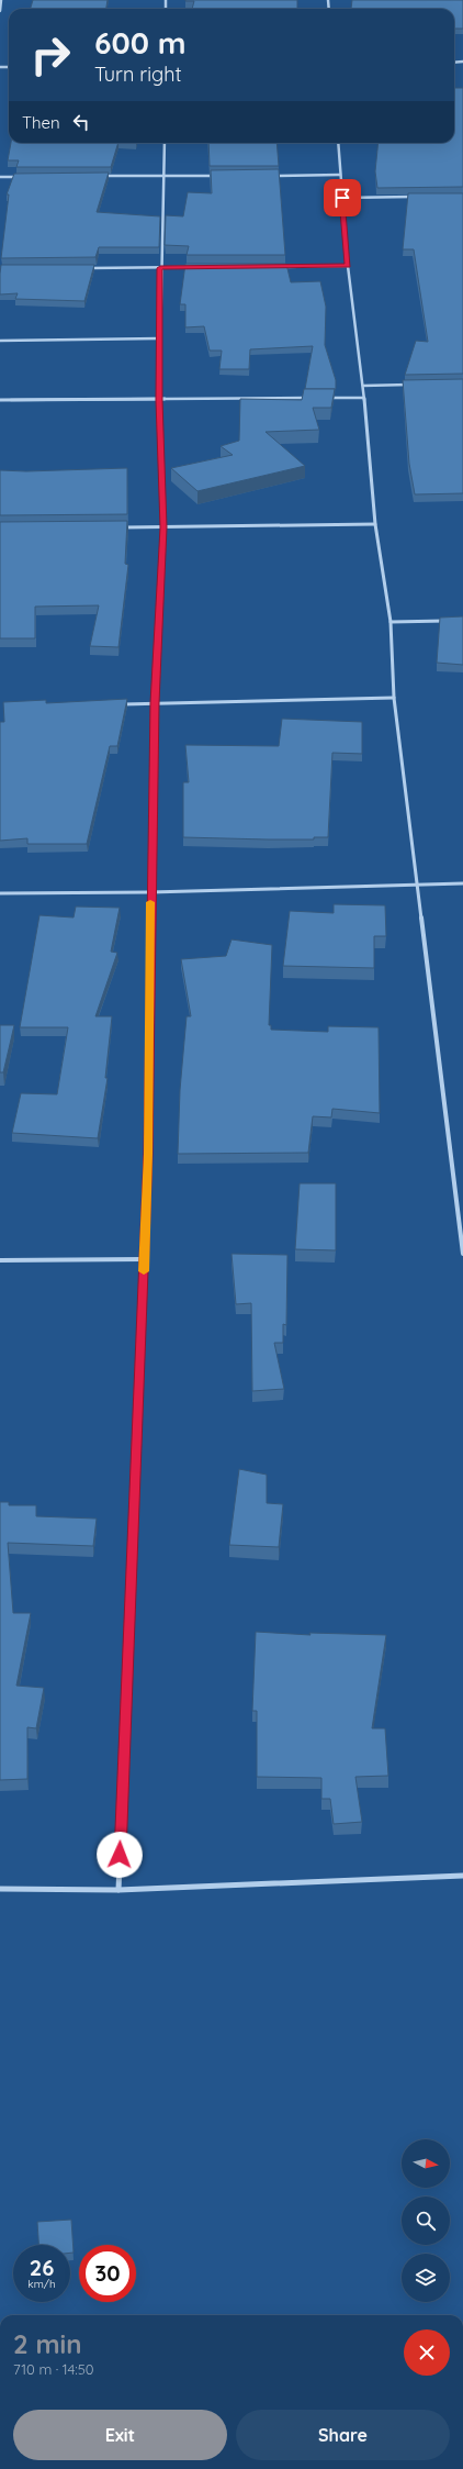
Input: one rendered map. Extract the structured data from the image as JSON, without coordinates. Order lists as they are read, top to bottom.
{
  "north": "right",
  "page": {
    "turn": ["600 m", "Turn right"],
    "then": "Then",
    "speed": "26 km/h",
    "limit": "30",
    "heading": ["2 min", "710 m · 14:50"],
    "buttons": ["Exit", "Share"]
  }
}
